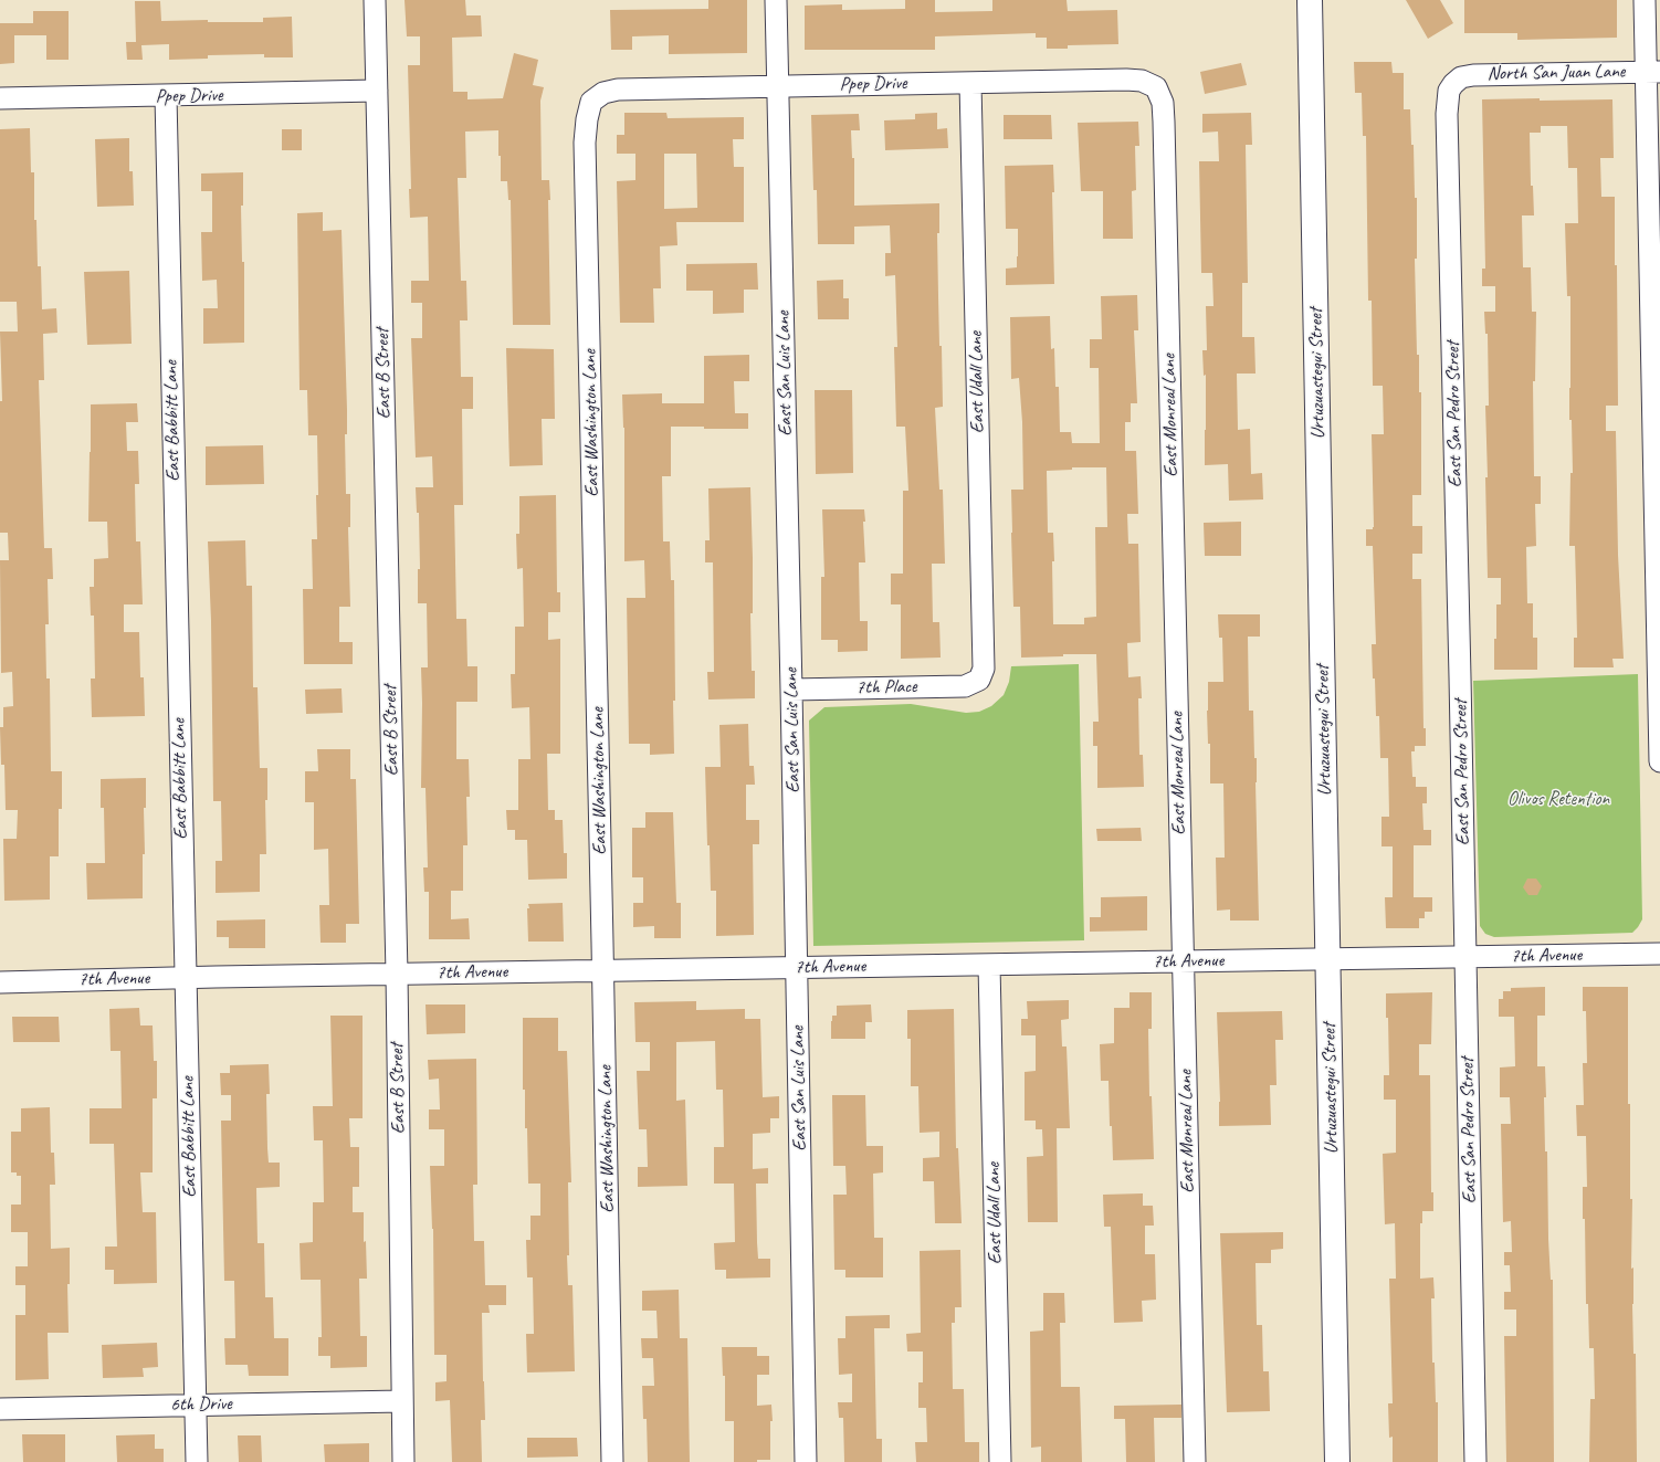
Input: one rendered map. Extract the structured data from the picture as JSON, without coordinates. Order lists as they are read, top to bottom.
{
  "streets": {
    "main road": ["Urtuzuastegui Street"],
    "street": [
      "North San Juan Lane",
      "Ppep Drive",
      "East B Street",
      "East San Luis Lane",
      "East Udall Lane",
      "East San Pedro Street",
      "East Monreal Lane",
      "East Babbitt Lane",
      "East Washington Lane",
      "7th Place",
      "7th Avenue",
      "6th Drive"
    ]
  },
  "crossings": [
    ["North San Juan Lane", "East San Pedro Street"],
    ["Ppep Drive", "East B Street"],
    ["Ppep Drive", "East San Luis Lane"],
    ["Ppep Drive", "East Udall Lane"],
    ["Ppep Drive", "East Monreal Lane"],
    ["Ppep Drive", "East Babbitt Lane"],
    ["Ppep Drive", "East Washington Lane"],
    ["East B Street", "7th Avenue"],
    ["East B Street", "6th Drive"],
    ["East San Luis Lane", "7th Place"],
    ["East San Luis Lane", "7th Avenue"],
    ["Urtuzuastegui Street", "7th Avenue"],
    ["East Udall Lane", "7th Place"],
    ["East Udall Lane", "7th Avenue"],
    ["East San Pedro Street", "7th Avenue"],
    ["East Monreal Lane", "7th Avenue"],
    ["East Babbitt Lane", "7th Avenue"],
    ["East Babbitt Lane", "6th Drive"],
    ["East Washington Lane", "7th Avenue"]
  ],
  "parks": ["Olivos Retention"]
}
